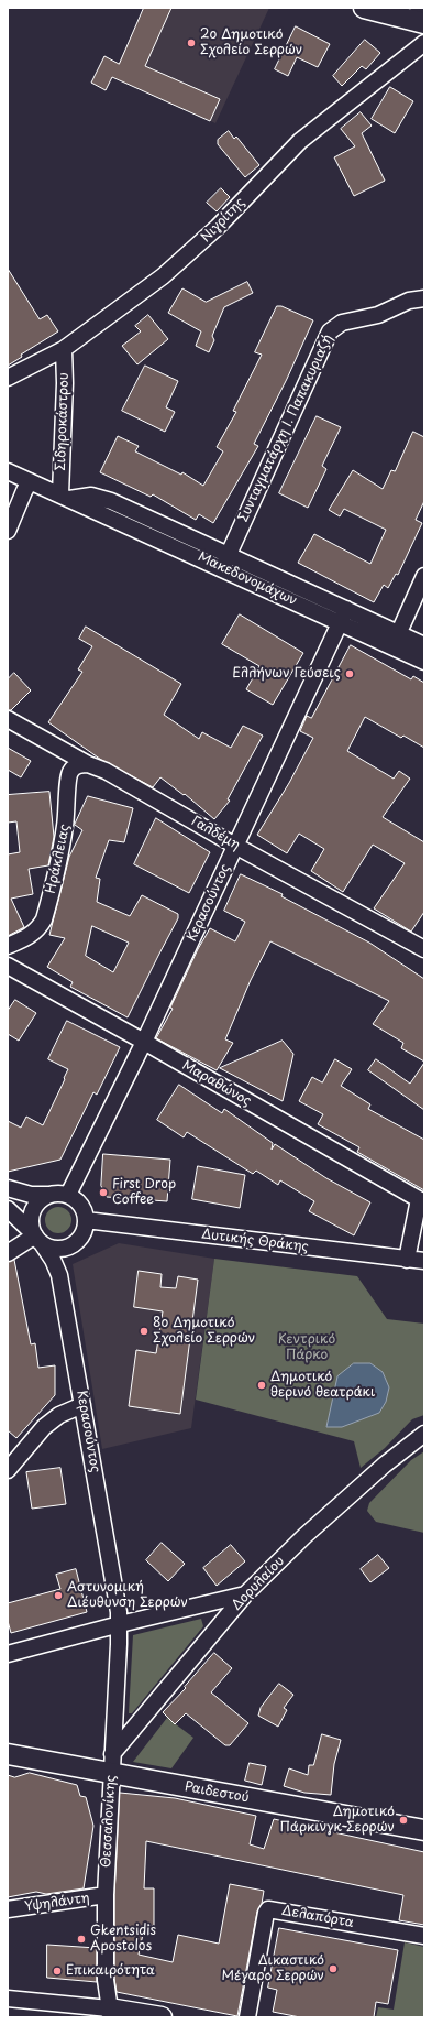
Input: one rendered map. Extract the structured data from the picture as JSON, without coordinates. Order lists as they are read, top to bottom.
{
  "streets": {
    "main road": ["Ραιδεστού"],
    "street": [
      "Νιγρίτης",
      "Σιδηροκάστρου",
      "Συνταγματάρχη Ι. Παπακυριαζή",
      "Μακεδονομάχων",
      "Γαλδέμη",
      "Ηράκλειας",
      "Κερασούντος",
      "Μαραθώνος",
      "Δυτικής Θράκης",
      "Δορυλαίου",
      "Θεσσαλονίκης",
      "Υψηλάντη",
      "Δελαπόρτα"
    ]
  },
  "crossings": [
    ["Νιγρίτης", "Σιδηροκάστρου"],
    ["Σιδηροκάστρου", "Μακεδονομάχων"],
    ["Συνταγματάρχη Ι. Παπακυριαζή", "Μακεδονομάχων"],
    ["Μακεδονομάχων", "Κερασούντος"],
    ["Γαλδέμη", "Ηράκλειας"],
    ["Γαλδέμη", "Κερασούντος"],
    ["Κερασούντος", "Μαραθώνος"],
    ["Κερασούντος", "Δυτικής Θράκης"],
    ["Κερασούντος", "Θεσσαλονίκης"],
    ["Δορυλαίου", "Θεσσαλονίκης"],
    ["Ραιδεστού", "Θεσσαλονίκης"],
    ["Θεσσαλονίκης", "Υψηλάντη"]
  ],
  "parks": ["Κεντρικό Πάρκο"],
  "places": [
    "2ο Δημοτικό Σχολείο Σερρών",
    "Ελλήνων Γεύσεις",
    "First Drop Coffee",
    "8ο Δημοτικό Σχολείο Σερρών",
    "Δημοτικό θερινό θεατράκι",
    "Αστυνομική Διέυθυνση Σερρών",
    "Δημοτικό Πάρκινγκ Σερρών",
    "Gkentsidis Apostolos",
    "Δικαστικό Μέγαρο Σερρών",
    "Επικαιρότητα"
  ]
}
